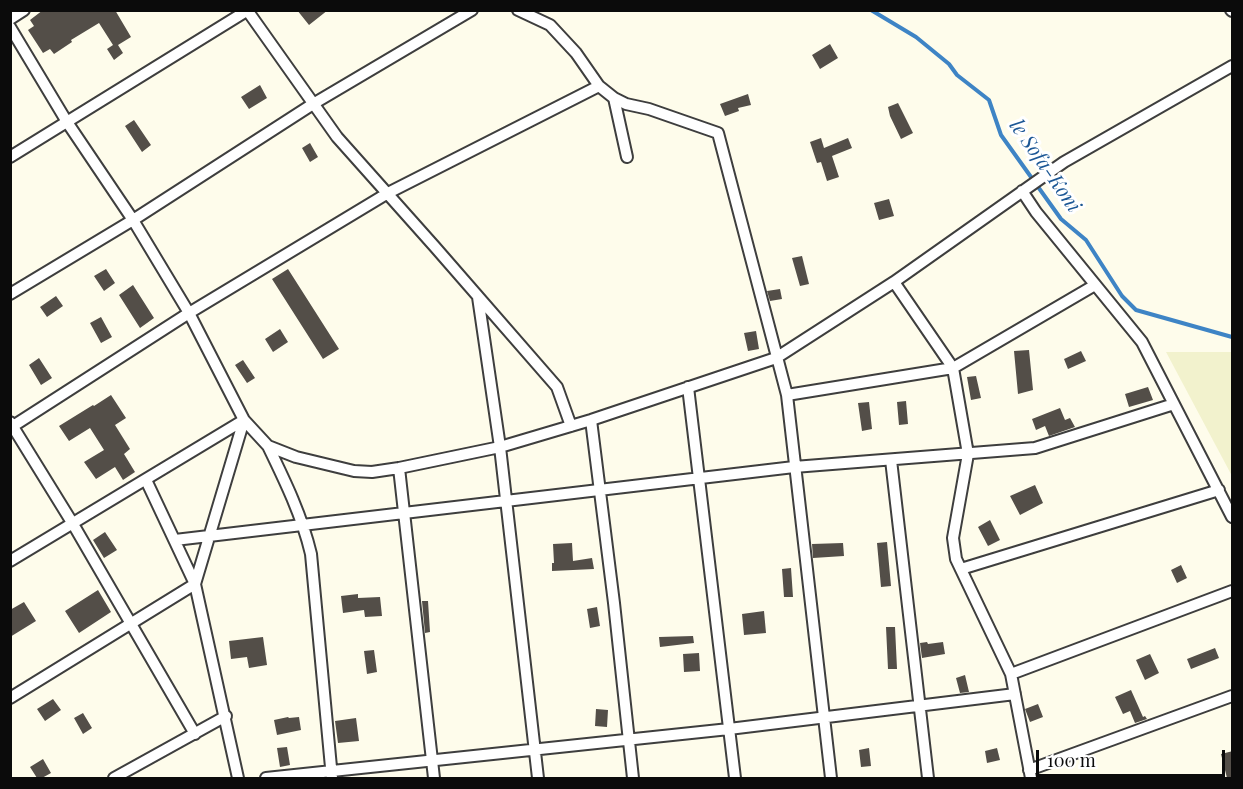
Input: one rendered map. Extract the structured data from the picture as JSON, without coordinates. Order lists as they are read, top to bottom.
{
  "water": ["le Sofa-Koni"],
  "scale_bar": "100 m"
}
